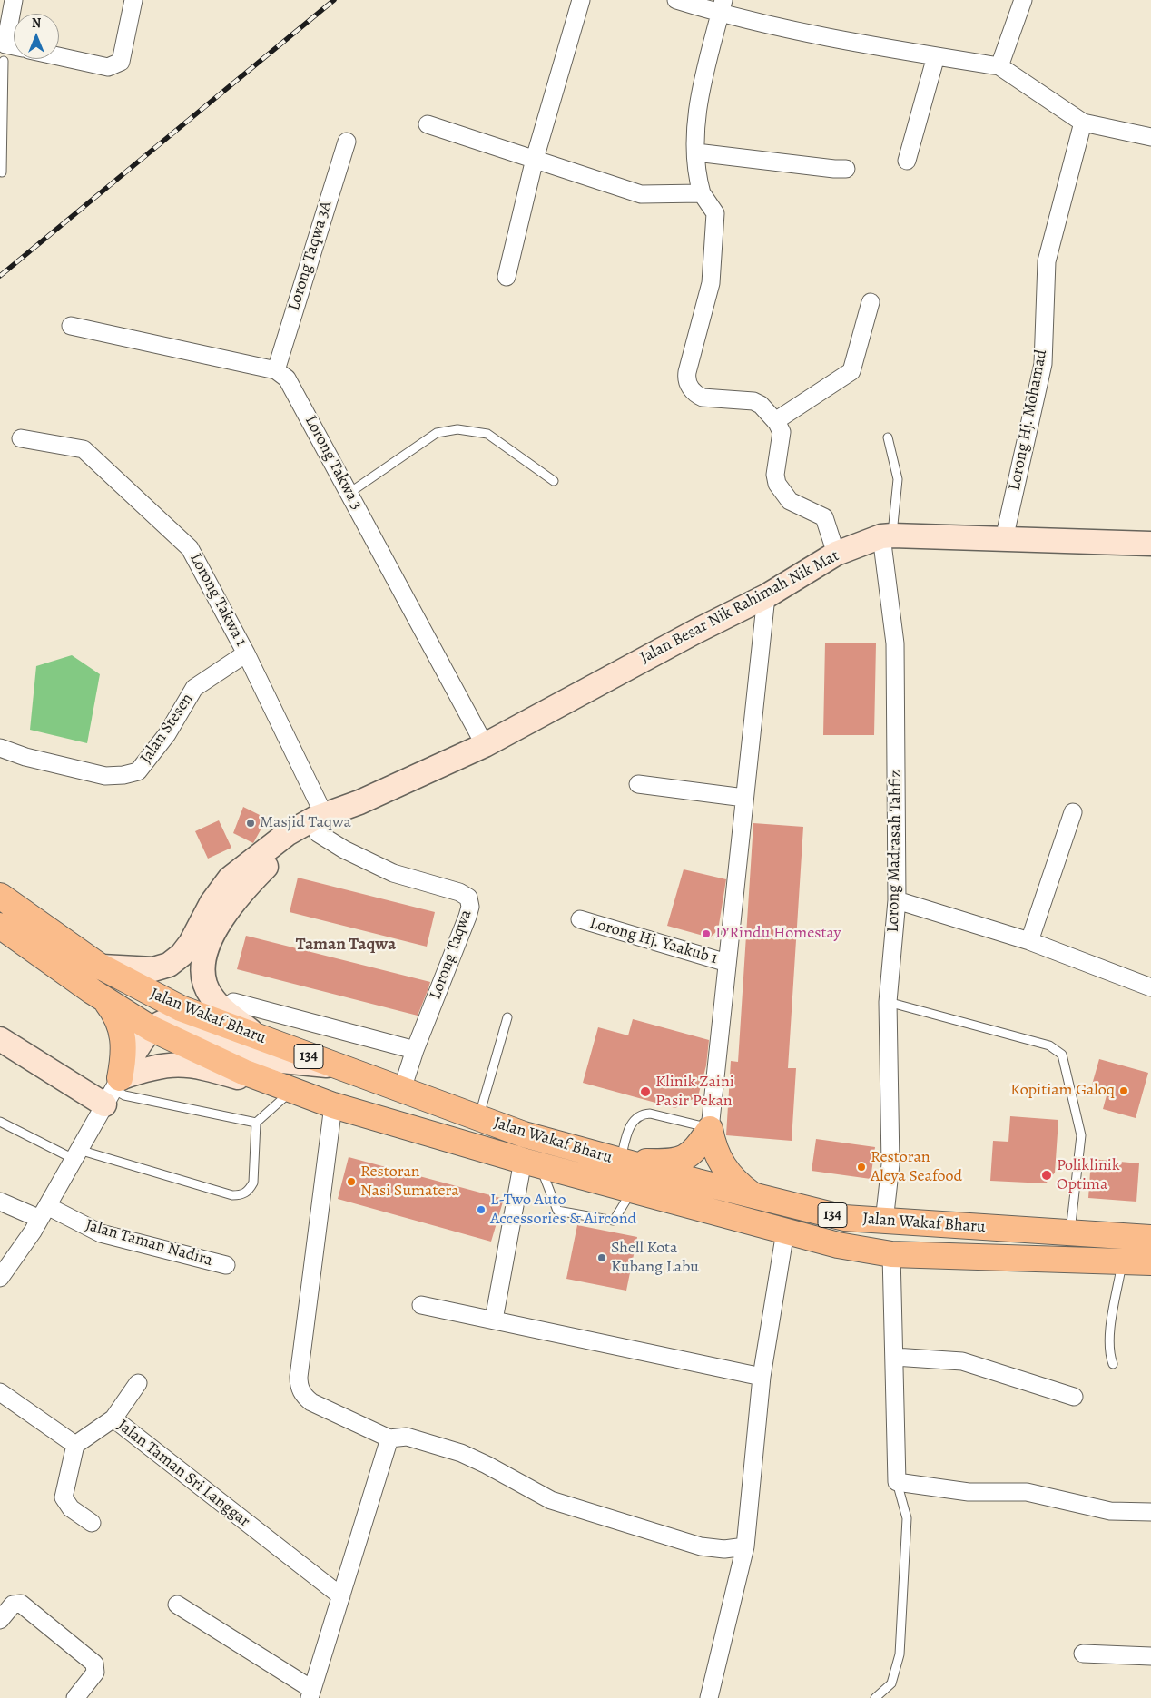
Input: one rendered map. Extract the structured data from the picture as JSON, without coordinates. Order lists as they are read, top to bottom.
{
  "streets": {
    "main road": ["Jalan Wakaf Bharu", "134"],
    "street": [
      "Lorong Taqwa 3A",
      "Lorong Hj. Mohamad",
      "Lorong Takwa 3",
      "Lorong Takwa 1",
      "Jalan Besar Nik Rahimah Nik Mat",
      "Jalan Stesen",
      "Lorong Madrasah Tahfiz",
      "Lorong Hj. Yaakub 1",
      "Lorong Taqwa",
      "Jalan Taman Nadira",
      "Jalan Taman Sri Langgar"
    ]
  },
  "crossings": [
    ["Lorong Taqwa 3A", "Lorong Takwa 3"],
    ["Lorong Hj. Mohamad", "Jalan Besar Nik Rahimah Nik Mat"],
    ["Lorong Takwa 3", "Jalan Besar Nik Rahimah Nik Mat"],
    ["Lorong Takwa 1", "Jalan Besar Nik Rahimah Nik Mat"],
    ["Lorong Takwa 1", "Jalan Stesen"],
    ["Lorong Takwa 1", "Lorong Taqwa"],
    ["Jalan Besar Nik Rahimah Nik Mat", "Lorong Madrasah Tahfiz"],
    ["Jalan Besar Nik Rahimah Nik Mat", "Lorong Taqwa"],
    ["Jalan Besar Nik Rahimah Nik Mat", "Jalan Wakaf Bharu"],
    ["Lorong Madrasah Tahfiz", "Jalan Wakaf Bharu"],
    ["Lorong Taqwa", "Jalan Wakaf Bharu"]
  ],
  "districts": ["Taman Taqwa"],
  "places": [
    "Masjid Taqwa",
    "D’Rindu Homestay",
    "Kopitiam Galoq",
    "Klinik Zaini Pasir Pekan",
    "Restoran Aleya Seafood",
    "Poliklinik Optima",
    "Restoran Nasi Sumatera",
    "L-Two Auto Accessories & Aircond",
    "Shell Kota Kubang Labu"
  ],
  "north": "top"
}
